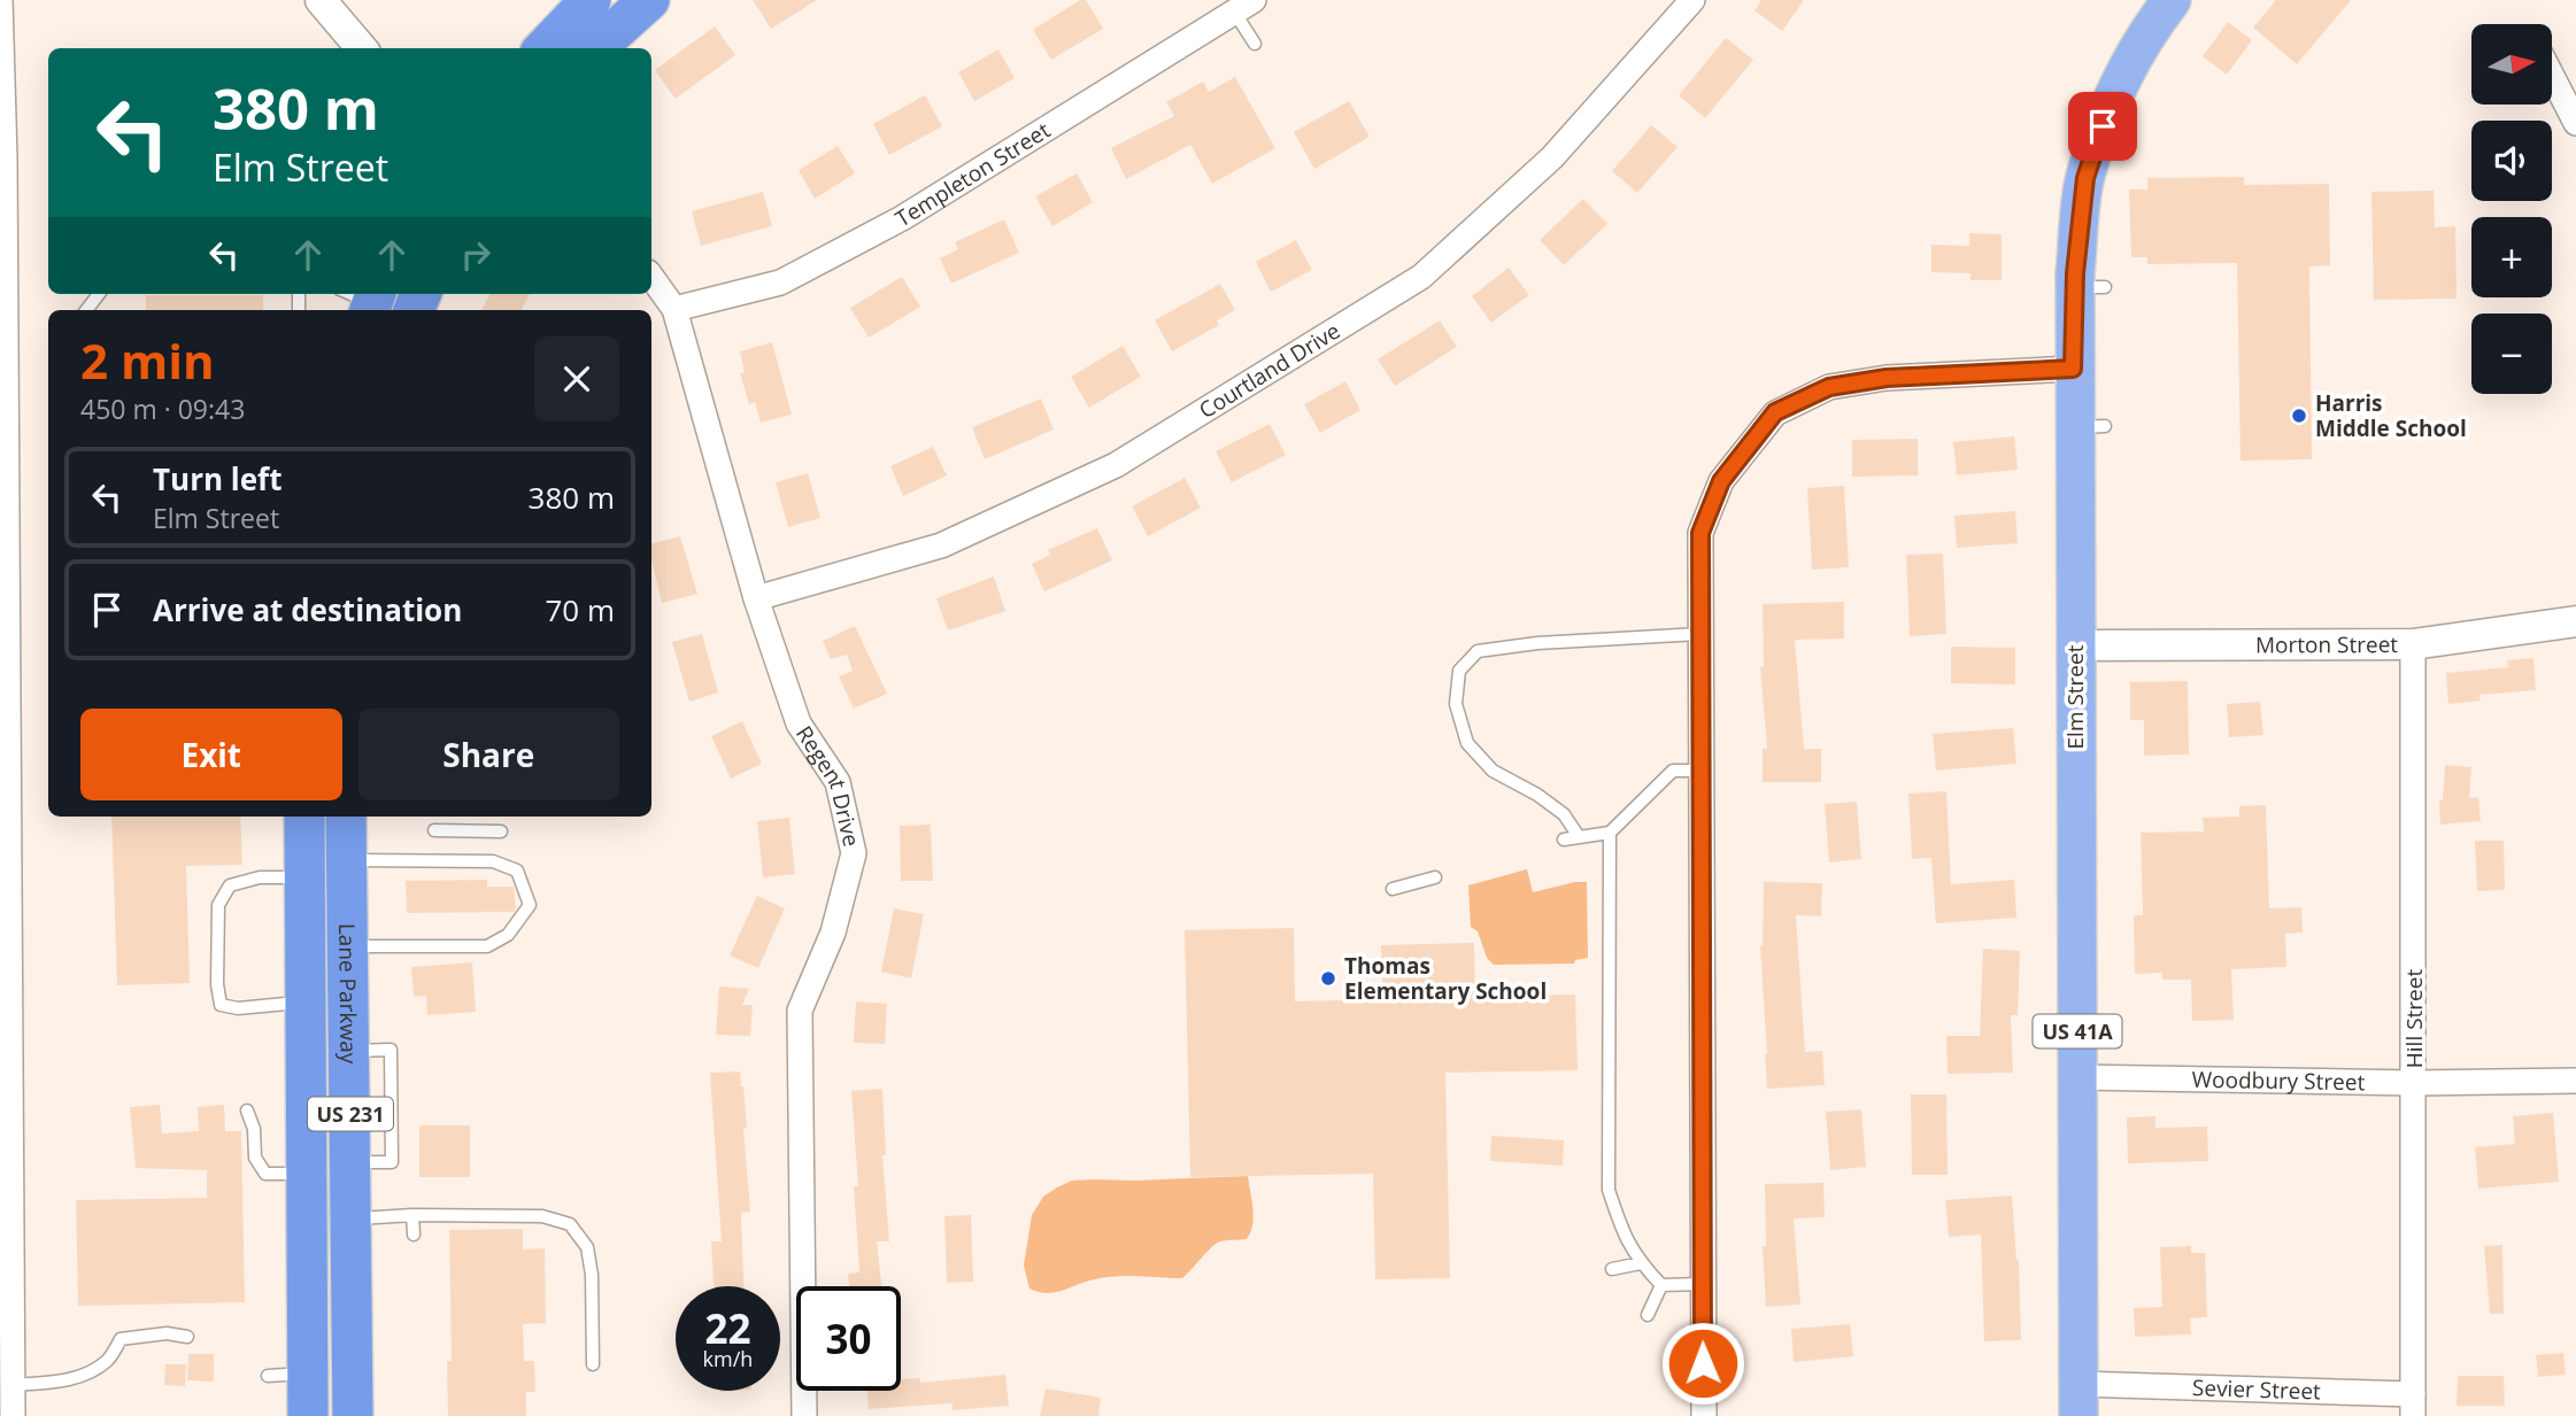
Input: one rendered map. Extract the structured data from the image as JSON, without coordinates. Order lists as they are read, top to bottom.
{
  "streets": {
    "highway": ["Lane Parkway", "US 231"],
    "main road": ["Elm Street", "US 41A"],
    "street": [
      "Templeton Street",
      "Courtland Drive",
      "Morton Street",
      "Regent Drive",
      "Hill Street",
      "Woodbury Street",
      "Sevier Street"
    ]
  },
  "crossings": [
    ["Templeton Street", "Regent Drive"],
    ["Courtland Drive", "Regent Drive"],
    ["Morton Street", "Elm Street"],
    ["Morton Street", "Hill Street"],
    ["Elm Street", "Woodbury Street"],
    ["Elm Street", "Sevier Street"],
    ["Hill Street", "Woodbury Street"],
    ["Hill Street", "Sevier Street"]
  ],
  "places": ["Harris Middle School", "Thomas Elementary School"],
  "north": "right",
  "page": {
    "map_buttons": ["+", "−"],
    "turn": ["380 m", "Elm Street"],
    "heading": ["2 min", "450 m · 09:43"],
    "list": [
      {
        "name": "Turn left",
        "note": "Elm Street",
        "value": "380 m"
      },
      {
        "name": "Arrive at destination",
        "value": "70 m"
      }
    ],
    "buttons": ["Exit", "Share"],
    "speed": "22 km/h",
    "limit": "30"
  }
}
